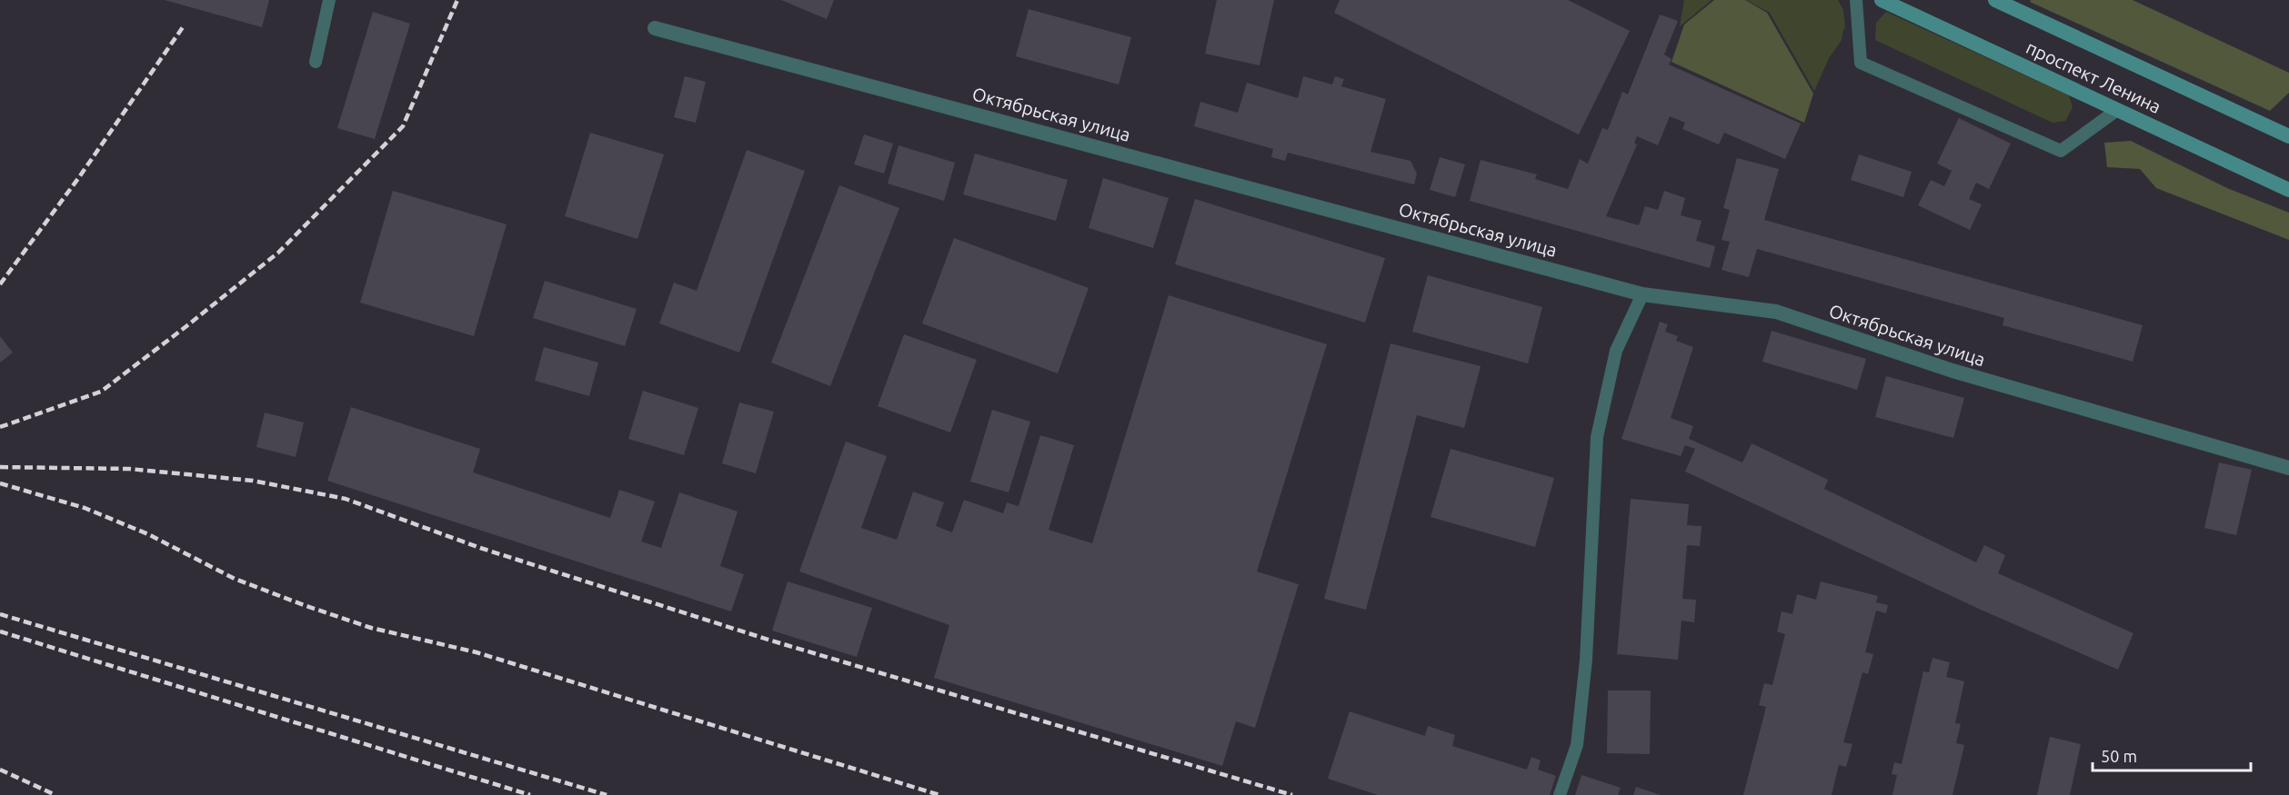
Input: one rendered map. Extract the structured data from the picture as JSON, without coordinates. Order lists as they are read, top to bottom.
{
  "streets": {
    "main road": ["проспект Ленина"],
    "street": ["Октябрьская улица"]
  },
  "scale_bar": "50 m"
}
